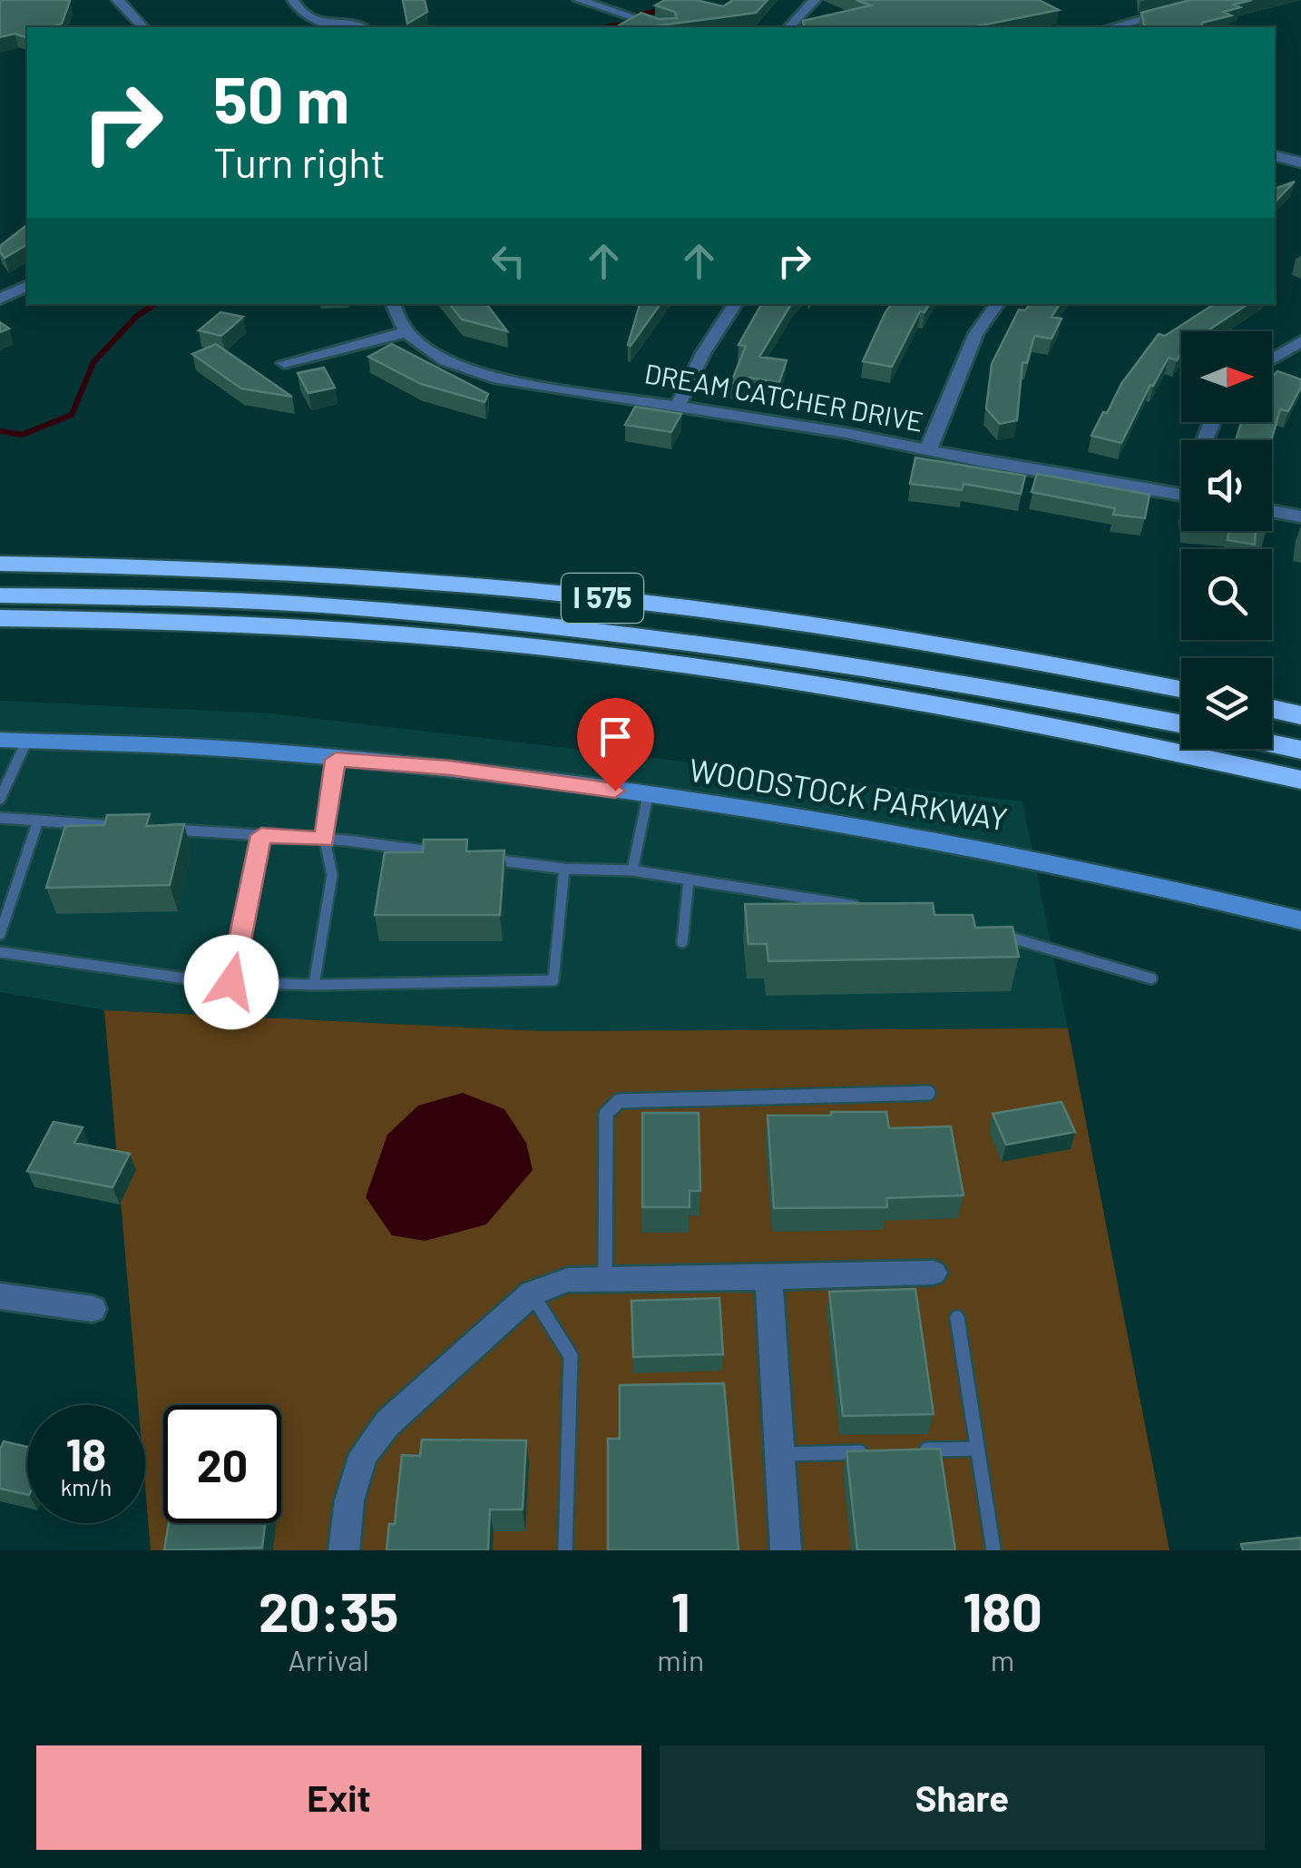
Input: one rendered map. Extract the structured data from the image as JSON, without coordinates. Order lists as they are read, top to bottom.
{
  "streets": {
    "highway": ["I 575"],
    "main road": ["WOODSTOCK PARKWAY"],
    "street": ["DREAM CATCHER DRIVE"]
  },
  "north": "right",
  "page": {
    "turn": ["50 m", "Turn right"],
    "speed": "18 km/h",
    "limit": "20",
    "eta": [
      "20:35",
      "Arrival",
      "1",
      "min",
      "180",
      "m"
    ],
    "buttons": ["Exit", "Share"]
  }
}
